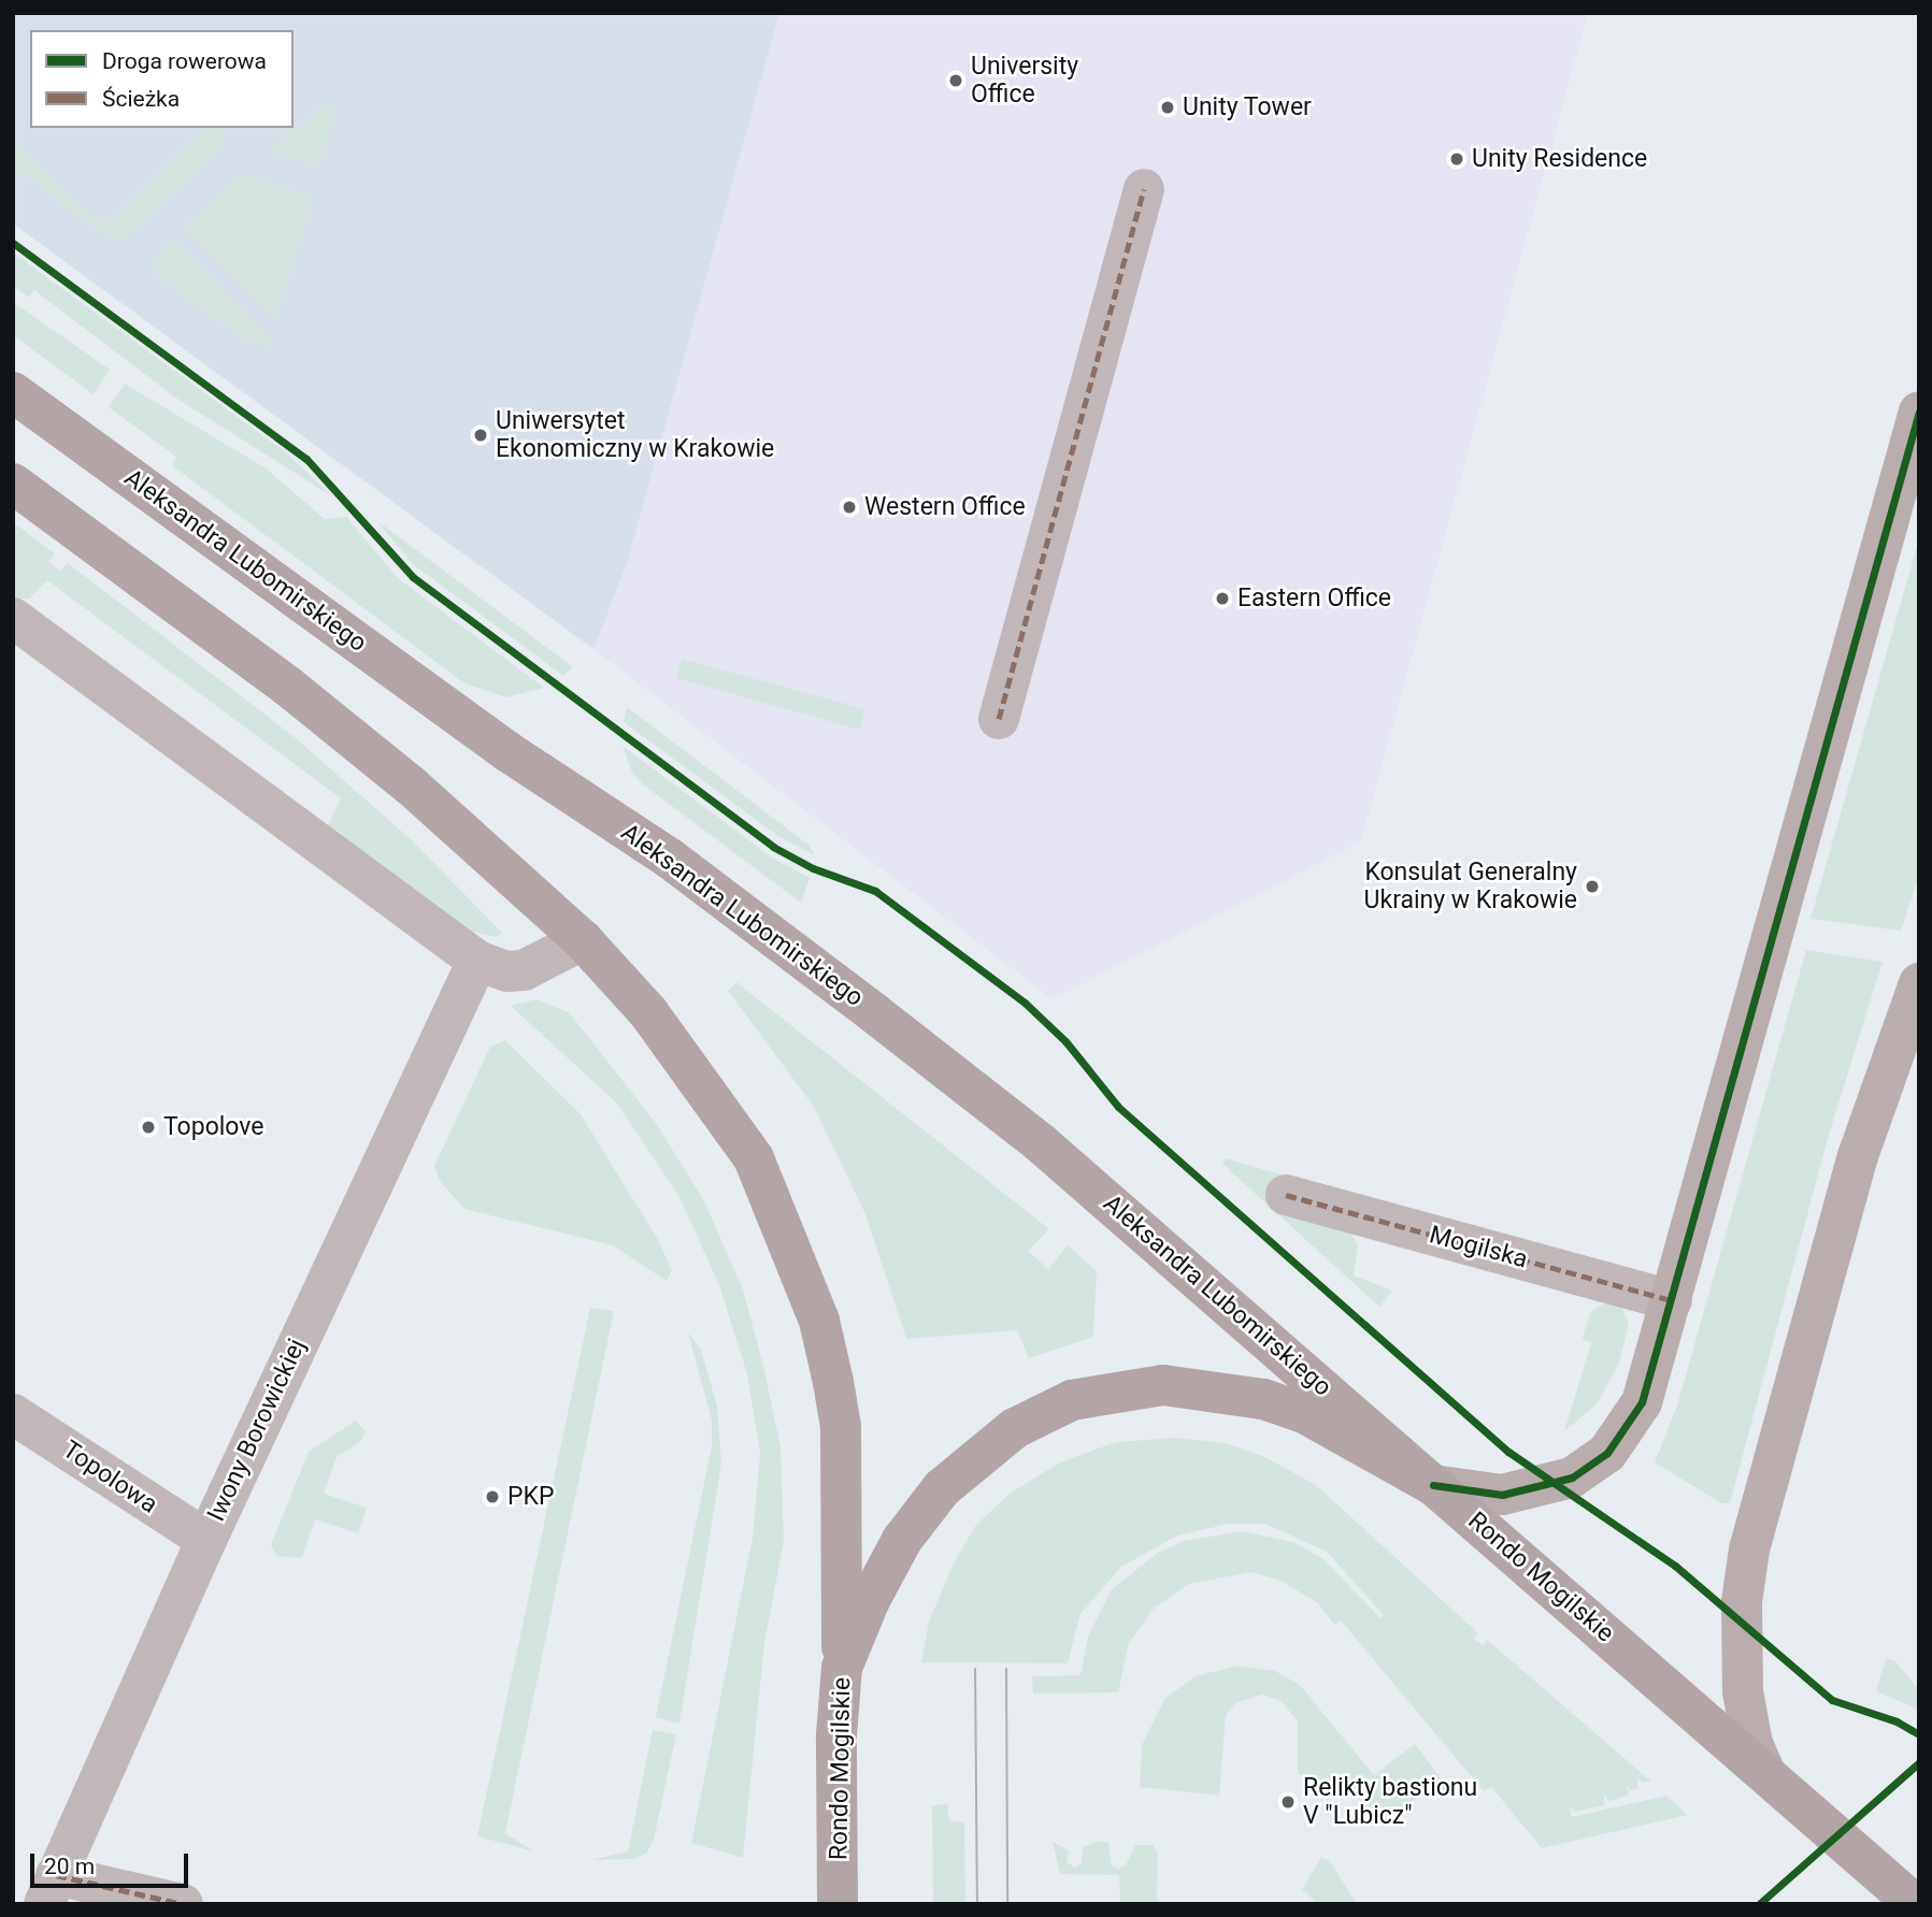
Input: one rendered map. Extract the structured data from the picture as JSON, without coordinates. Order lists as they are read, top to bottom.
{
  "streets": {
    "main road": ["Aleksandra Lubomirskiego", "Rondo Mogilskie"],
    "street": ["Mogilska", "Iwony Borowickiej", "Topolowa"]
  },
  "crossings": [
    ["Aleksandra Lubomirskiego", "Rondo Mogilskie"],
    ["Iwony Borowickiej", "Topolowa"]
  ],
  "places": [
    "University Office",
    "Unity Tower",
    "Unity Residence",
    "Uniwersytet Ekonomiczny w Krakowie",
    "Western Office",
    "Eastern Office",
    "Konsulat Generalny Ukrainy w Krakowie",
    "Topolove",
    "PKP",
    "Relikty bastionu V \"Lubicz\""
  ],
  "legend": ["Droga rowerowa", "Ścieżka"],
  "scale_bar": "20 m"
}
